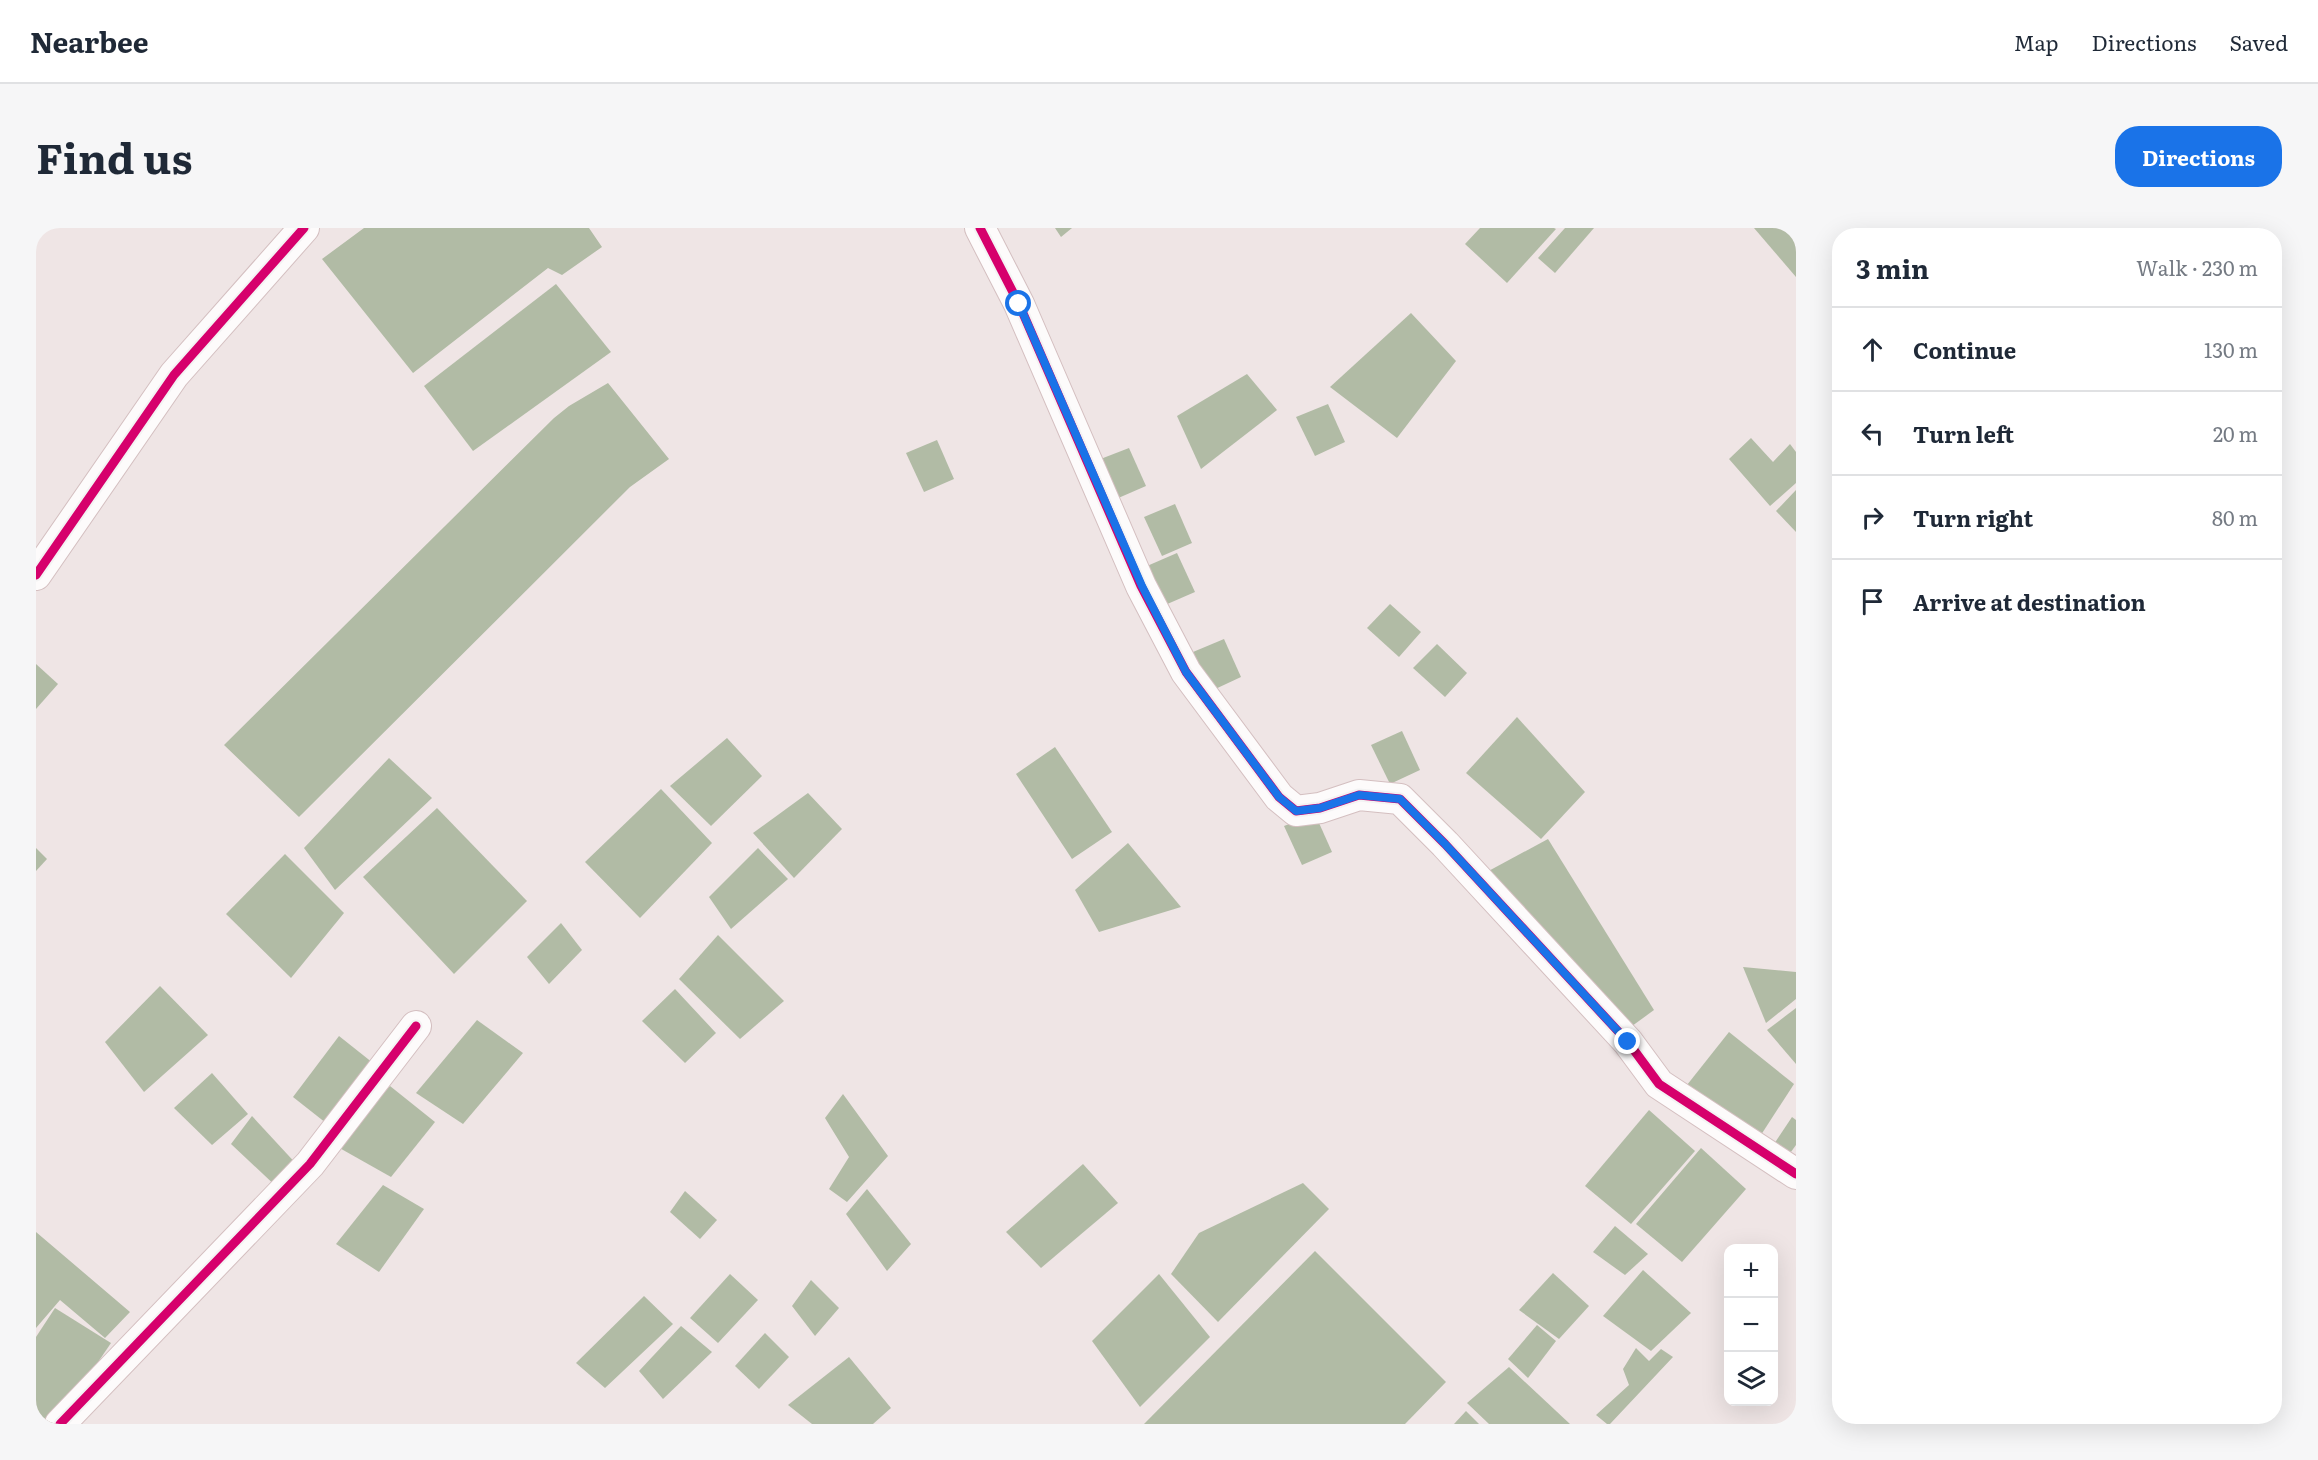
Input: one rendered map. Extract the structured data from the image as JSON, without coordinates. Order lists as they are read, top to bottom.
{
  "page": {
    "header": "Nearbee",
    "nav": ["Map", "Directions", "Saved"],
    "title": "Find us",
    "buttons": "Directions",
    "heading": ["3 min", "Walk · 230 m"],
    "list": [
      ["Continue", "130 m"],
      ["Turn left", "20 m"],
      ["Turn right", "80 m"],
      "Arrive at destination"
    ],
    "map_buttons": ["+", "−"]
  }
}
